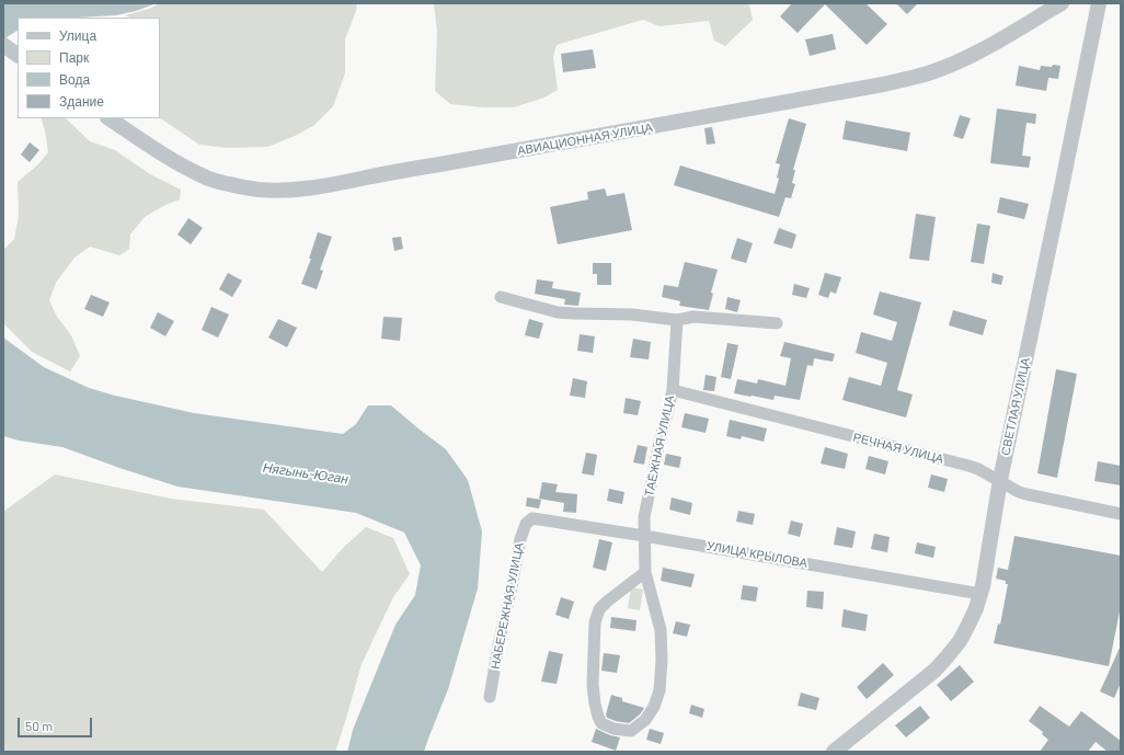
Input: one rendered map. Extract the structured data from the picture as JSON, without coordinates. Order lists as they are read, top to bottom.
{
  "streets": {
    "street": [
      "АВИАЦИОННАЯ УЛИЦА",
      "СВЕТЛАЯ УЛИЦА",
      "ТАЁЖНАЯ УЛИЦА",
      "РЕЧНАЯ УЛИЦА",
      "УЛИЦА КРЫЛОВА",
      "НАБЕРЕЖНАЯ УЛИЦА"
    ]
  },
  "crossings": [
    ["СВЕТЛАЯ УЛИЦА", "РЕЧНАЯ УЛИЦА"],
    ["СВЕТЛАЯ УЛИЦА", "УЛИЦА КРЫЛОВА"],
    ["ТАЁЖНАЯ УЛИЦА", "РЕЧНАЯ УЛИЦА"],
    ["ТАЁЖНАЯ УЛИЦА", "УЛИЦА КРЫЛОВА"],
    ["УЛИЦА КРЫЛОВА", "НАБЕРЕЖНАЯ УЛИЦА"]
  ],
  "water": ["Нягынь-Юган"],
  "legend": [
    "Улица",
    "Парк",
    "Вода",
    "Здание"
  ],
  "scale_bar": "50 m"
}
